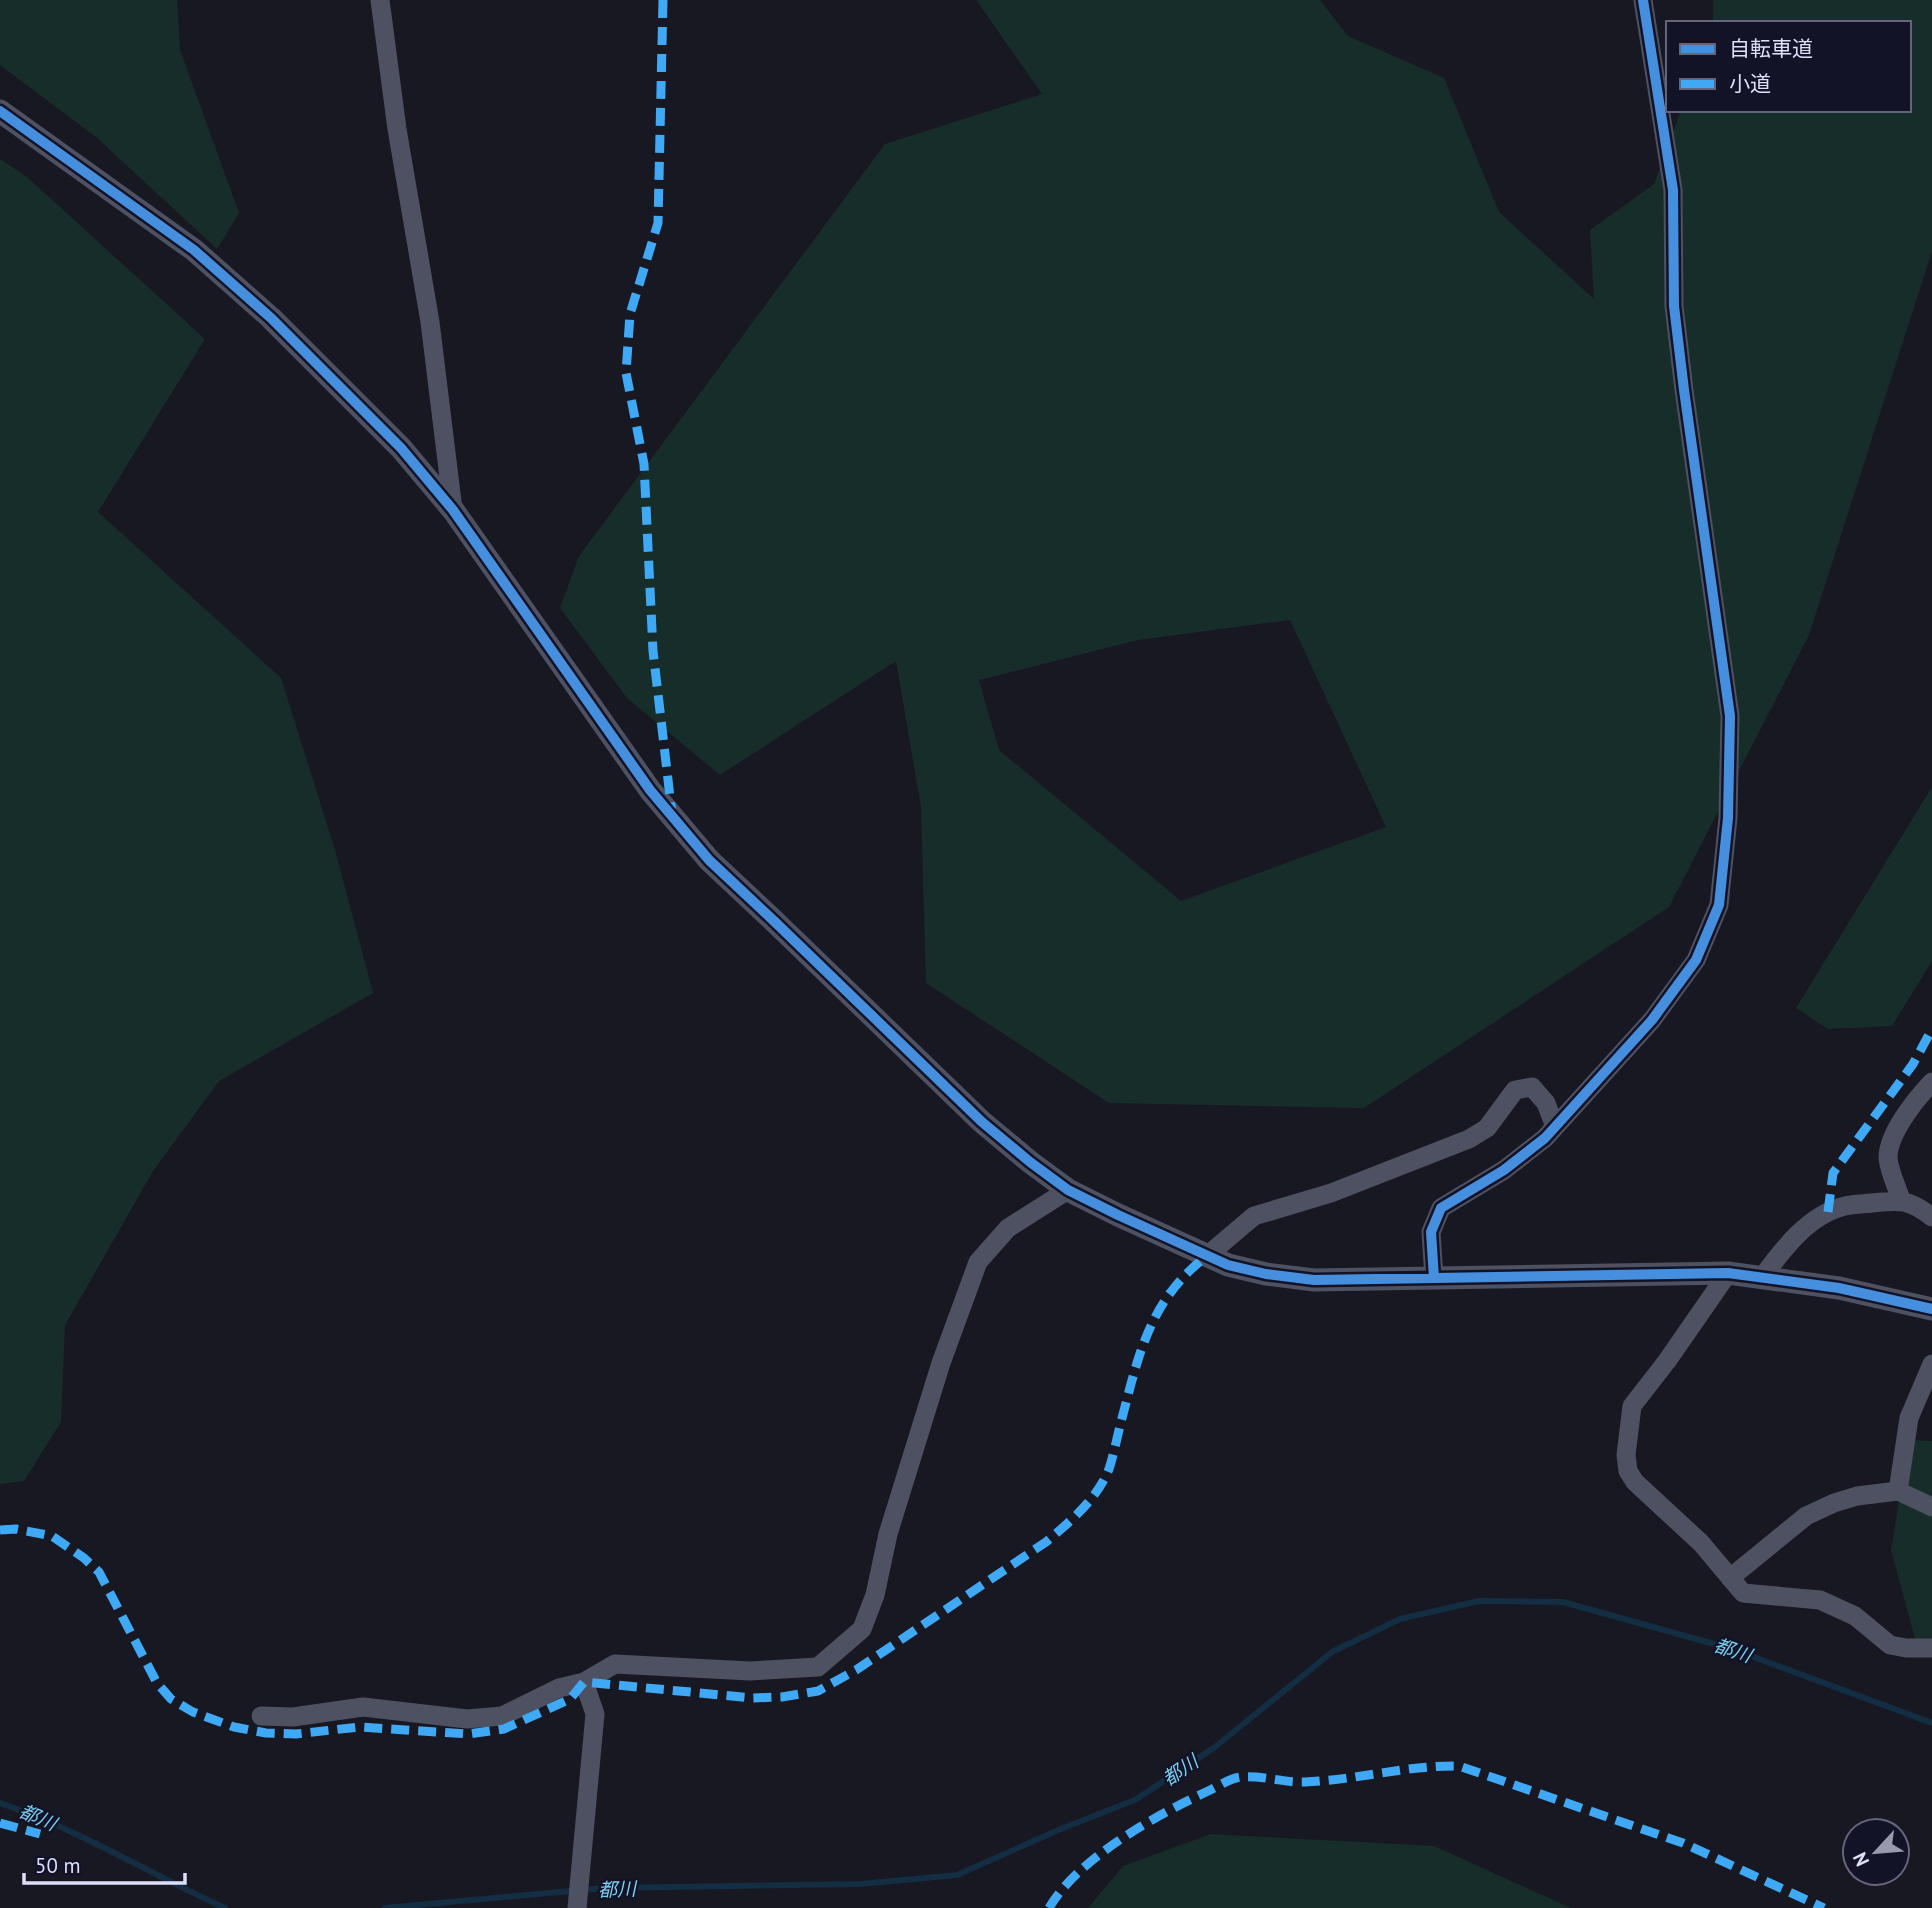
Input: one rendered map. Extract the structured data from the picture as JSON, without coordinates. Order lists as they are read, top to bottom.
{
  "water": ["都川"],
  "legend": ["自転車道", "小道"],
  "scale_bar": "50 m",
  "north": "bottom left"
}
